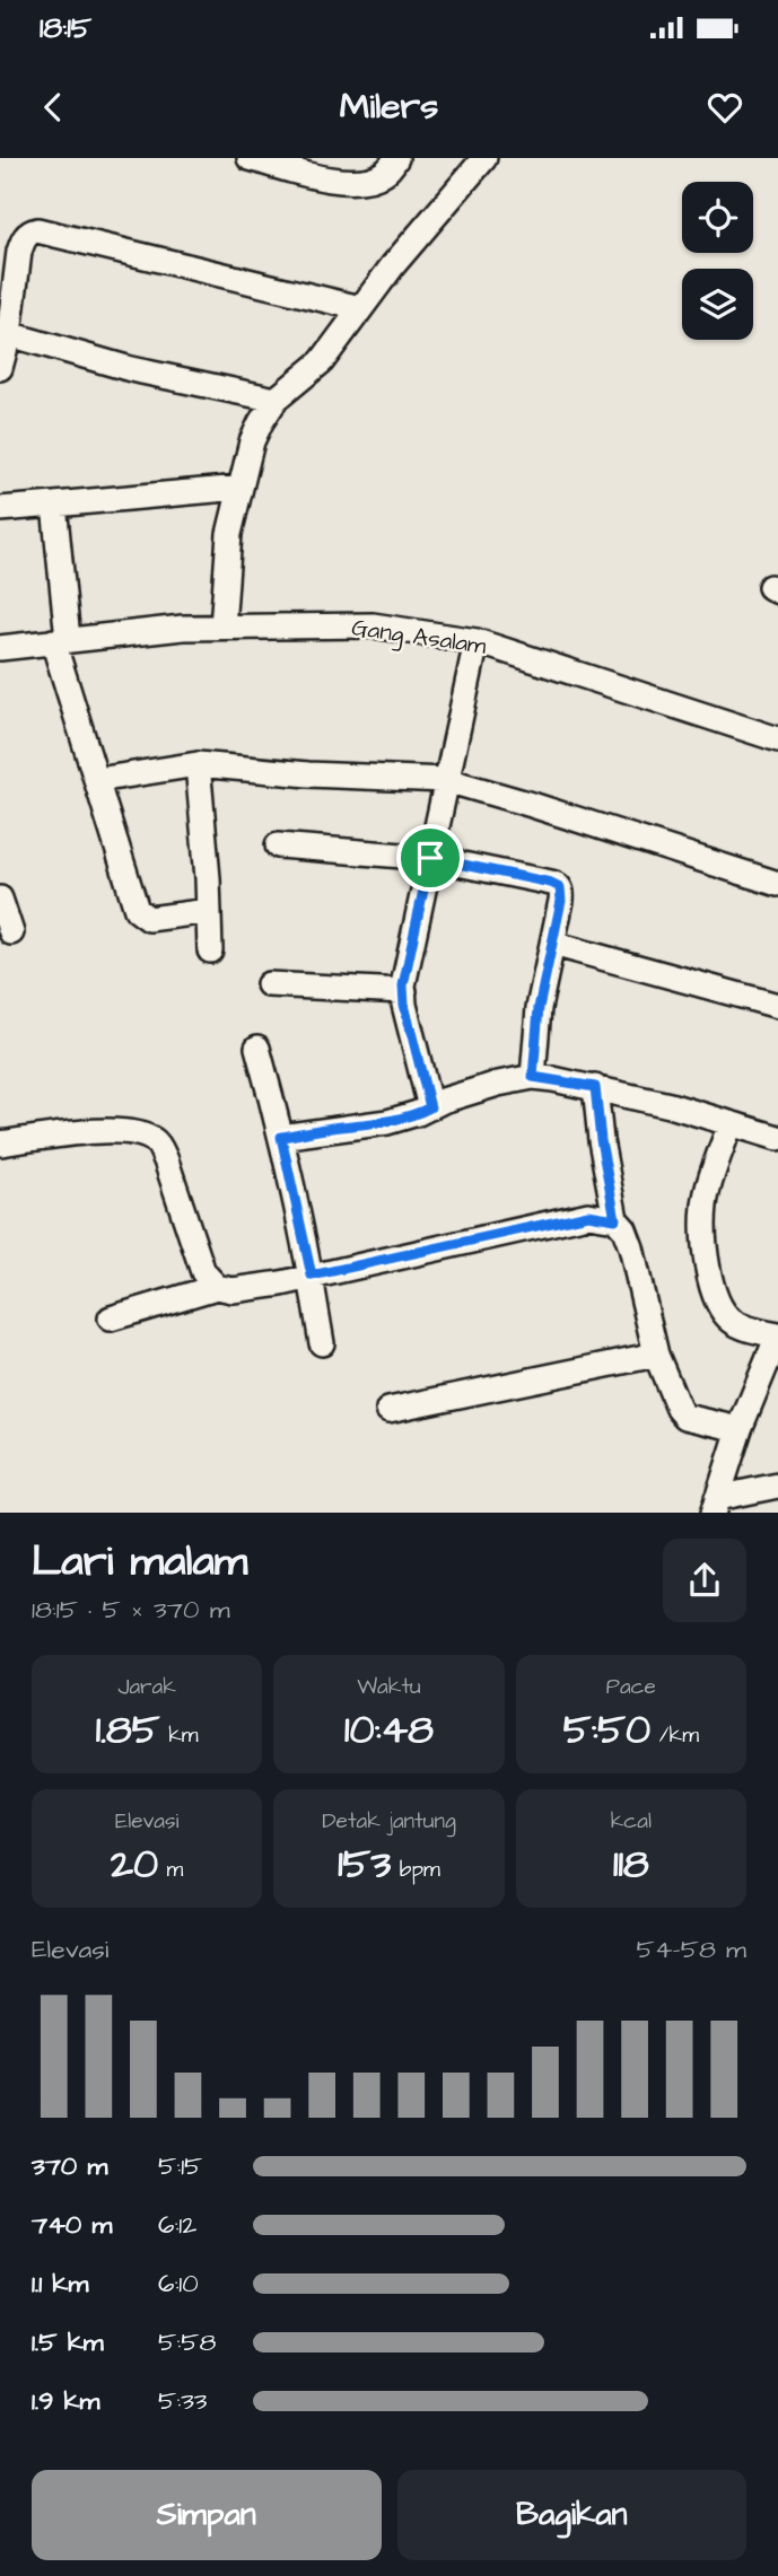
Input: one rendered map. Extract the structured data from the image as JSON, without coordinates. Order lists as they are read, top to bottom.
{
  "streets": {
    "street": ["Gang Asalam"]
  },
  "page": {
    "status": "18:15",
    "header": "Milers",
    "heading": ["Lari malam", "18:15 · 5 × 370 m"],
    "stats": [
      ["Jarak", "1.85 km"],
      ["Waktu", "10:48"],
      ["Pace", "5:50 /km"],
      ["Elevasi", "20 m"],
      ["Detak jantung", "153 bpm"],
      ["kcal", "118"]
    ],
    "chart": ["Elevasi", "54–58 m"],
    "list": [
      {
        "name": "370 m",
        "note": "5:15"
      },
      {
        "name": "740 m",
        "note": "6:12"
      },
      {
        "name": "1.1 km",
        "note": "6:10"
      },
      {
        "name": "1.5 km",
        "note": "5:58"
      },
      {
        "name": "1.9 km",
        "note": "5:33"
      }
    ],
    "buttons": ["Simpan", "Bagikan"]
  }
}
